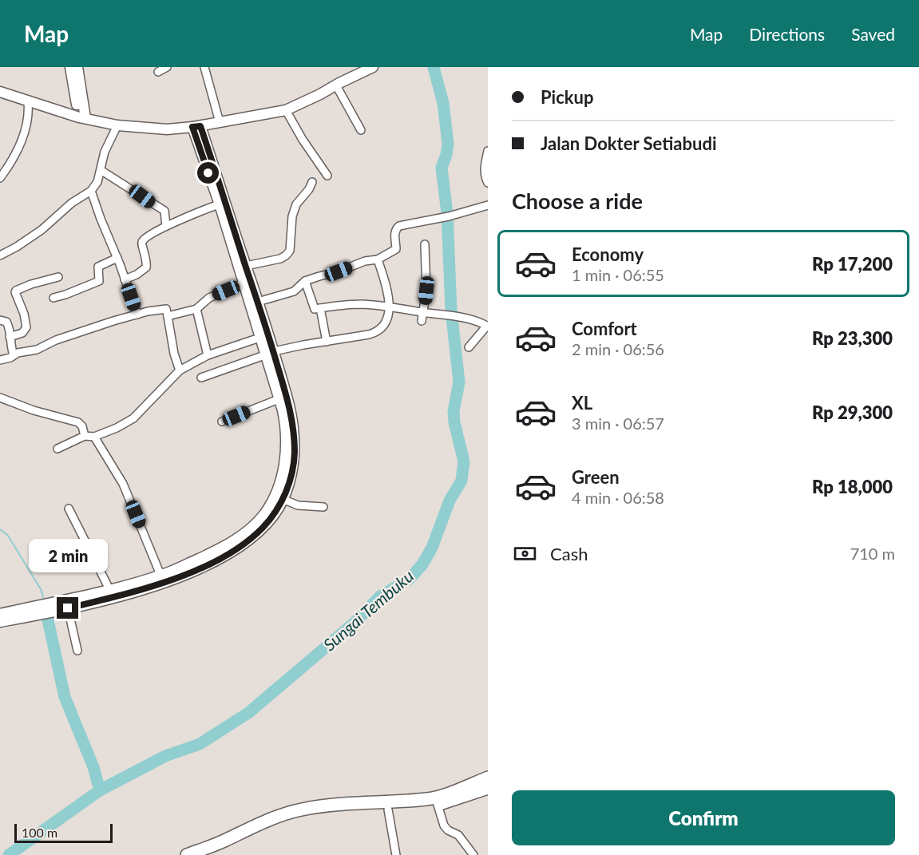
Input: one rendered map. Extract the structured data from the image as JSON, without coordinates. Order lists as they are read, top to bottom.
{
  "water": ["Sungai Tembuku"],
  "scale_bar": "100 m",
  "page": {
    "header": "Map",
    "nav": ["Map", "Directions", "Saved"],
    "banner": ["Pickup", "Jalan Dokter Setiabudi"],
    "heading": "Choose a ride",
    "list": [
      {
        "name": "Economy",
        "note": "1 min · 06:55",
        "value": "Rp 17,200"
      },
      {
        "name": "Comfort",
        "note": "2 min · 06:56",
        "value": "Rp 23,300"
      },
      {
        "name": "XL",
        "note": "3 min · 06:57",
        "value": "Rp 29,300"
      },
      {
        "name": "Green",
        "note": "4 min · 06:58",
        "value": "Rp 18,000"
      }
    ],
    "pay": ["Cash", "710 m"],
    "bubble": "2 min",
    "buttons": "Confirm",
    "scale": "100 m"
  }
}
